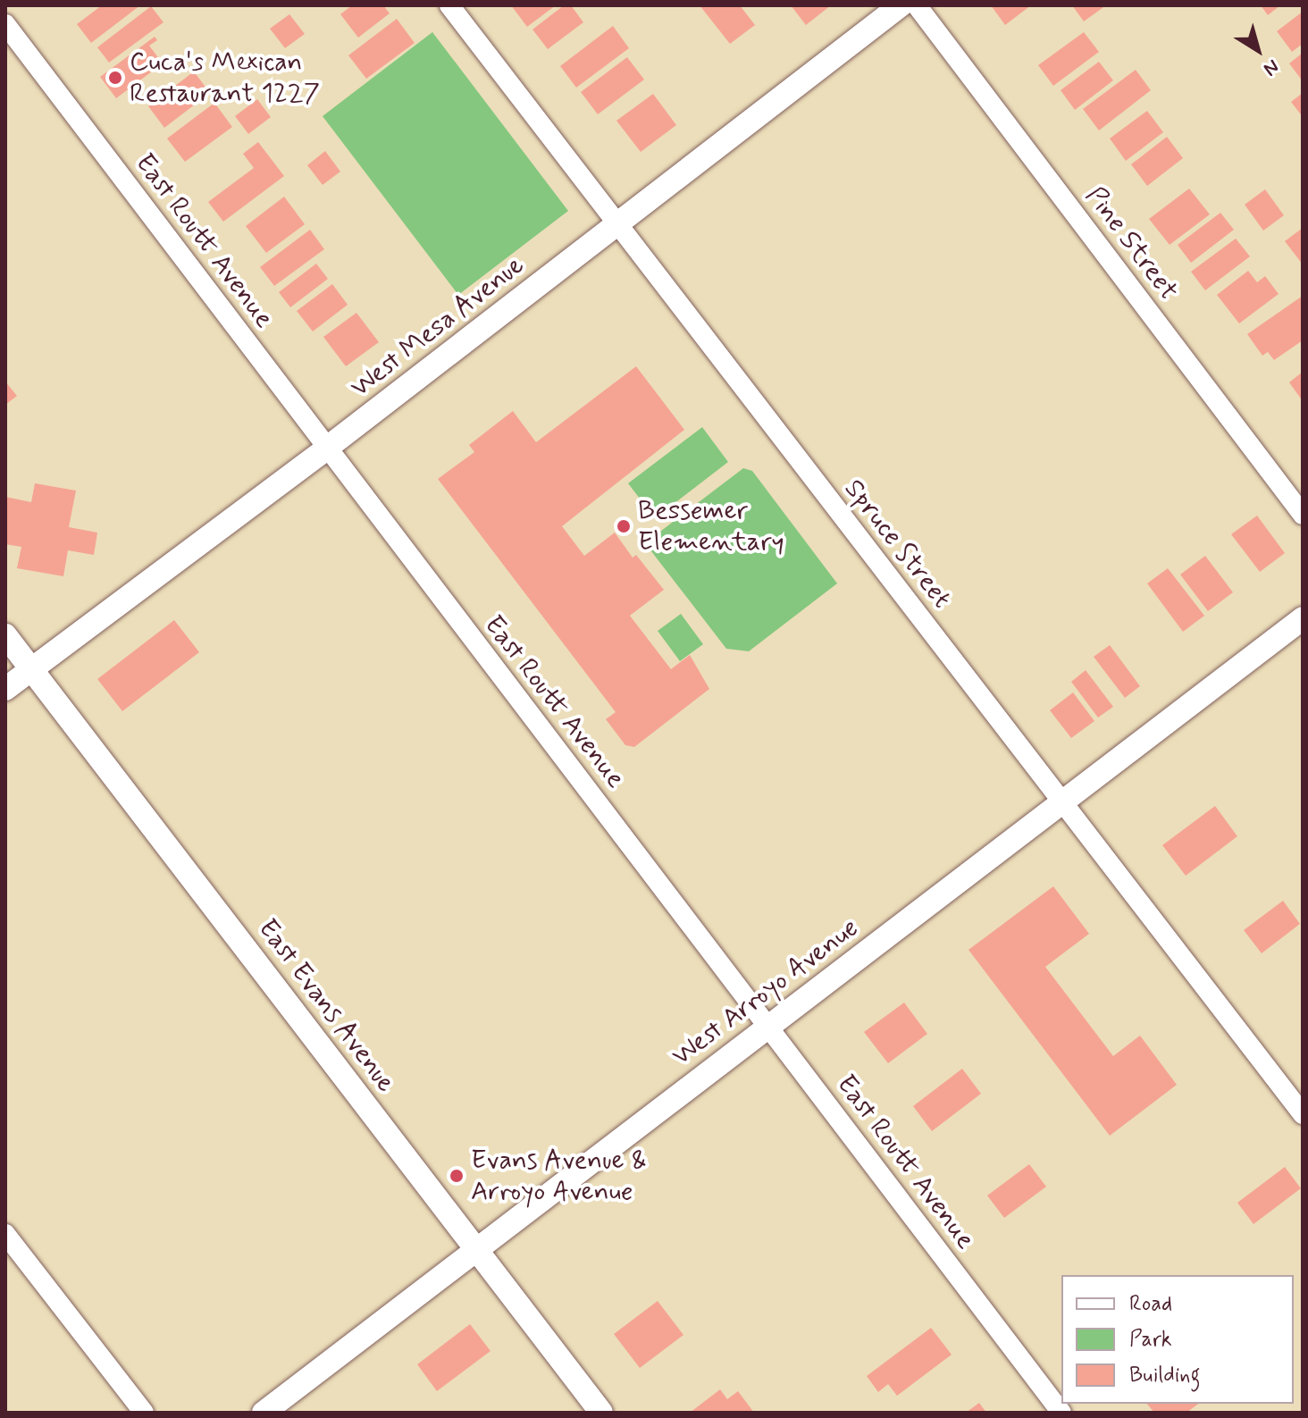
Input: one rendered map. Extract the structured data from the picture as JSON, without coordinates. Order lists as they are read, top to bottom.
{
  "streets": {
    "street": [
      "East Routt Avenue",
      "Pine Street",
      "West Mesa Avenue",
      "Spruce Street",
      "West Arroyo Avenue",
      "East Evans Avenue"
    ]
  },
  "crossings": [
    ["East Routt Avenue", "West Mesa Avenue"],
    ["East Routt Avenue", "West Arroyo Avenue"],
    ["West Mesa Avenue", "Spruce Street"],
    ["West Mesa Avenue", "East Evans Avenue"],
    ["Spruce Street", "West Arroyo Avenue"],
    ["West Arroyo Avenue", "East Evans Avenue"]
  ],
  "places": ["Cuca's Mexican Restaurant 1227", "Bessemer Elementary", "Evans Avenue & Arroyo Avenue"],
  "legend": ["Road", "Park", "Building"],
  "north": "bottom right"
}
